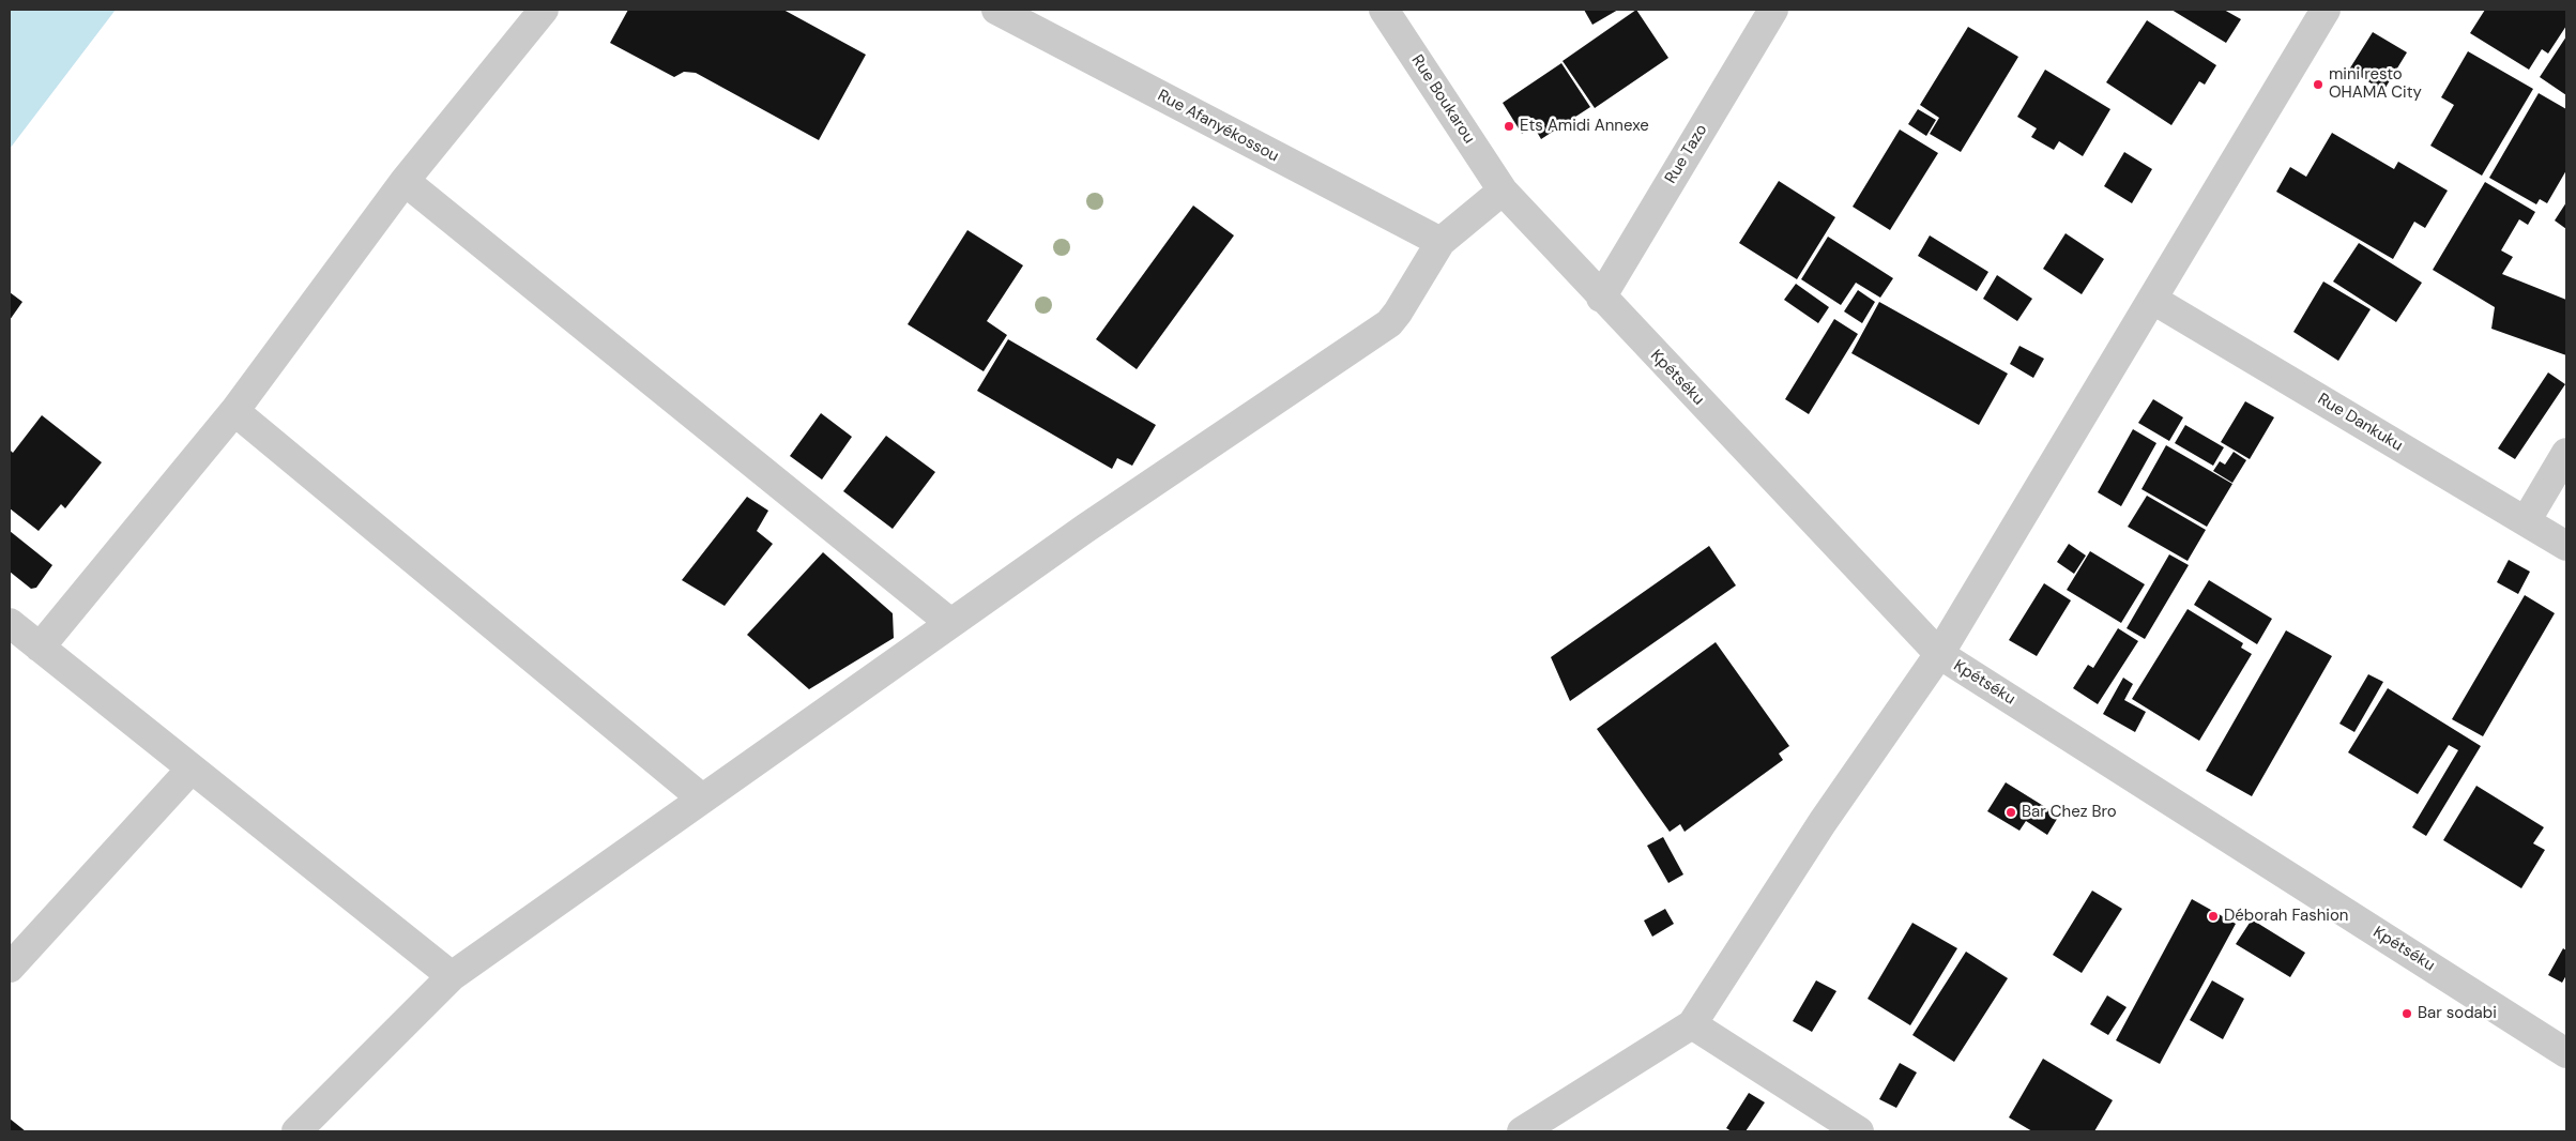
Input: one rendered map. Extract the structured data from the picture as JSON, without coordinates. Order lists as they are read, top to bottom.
{
  "streets": {
    "street": [
      "Rue Boukarou",
      "Rue Afanyékossou",
      "Rue Tazo",
      "Kpétséku",
      "Rue Dankuku"
    ]
  },
  "crossings": [
    ["Rue Boukarou", "Kpétséku"],
    ["Rue Tazo", "Kpétséku"]
  ],
  "places": [
    "mini resto OHAMA City",
    "Ets Amidi Annexe",
    "Bar Chez Bro",
    "Déborah Fashion",
    "Bar sodabi"
  ]
}
